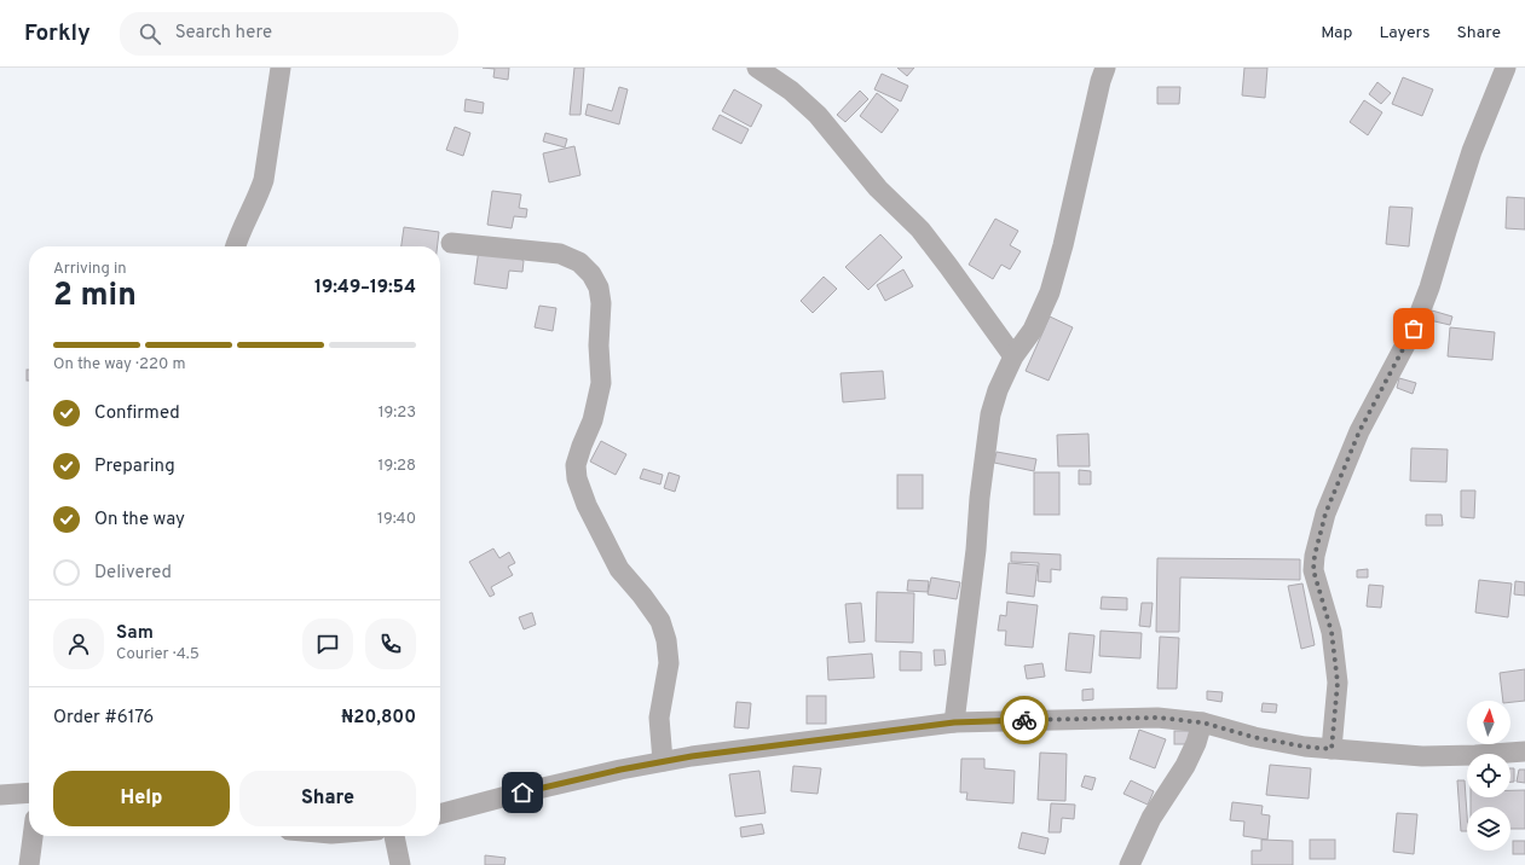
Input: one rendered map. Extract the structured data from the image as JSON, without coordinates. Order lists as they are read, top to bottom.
{
  "north": "top",
  "page": {
    "header": "Forkly",
    "search": "Search here",
    "nav": ["Map", "Layers", "Share"],
    "heading": ["2 min", "Arriving in", "19:49–19:54"],
    "panel": [
      "Sam",
      "Courier · 4.5",
      "Order #6176",
      "₦20,800"
    ],
    "bar": "On the way · 220 m",
    "list": [
      ["Confirmed", "19:23"],
      ["Preparing", "19:28"],
      ["On the way", "19:40"],
      "Delivered"
    ],
    "buttons": ["Help", "Share"]
  }
}
